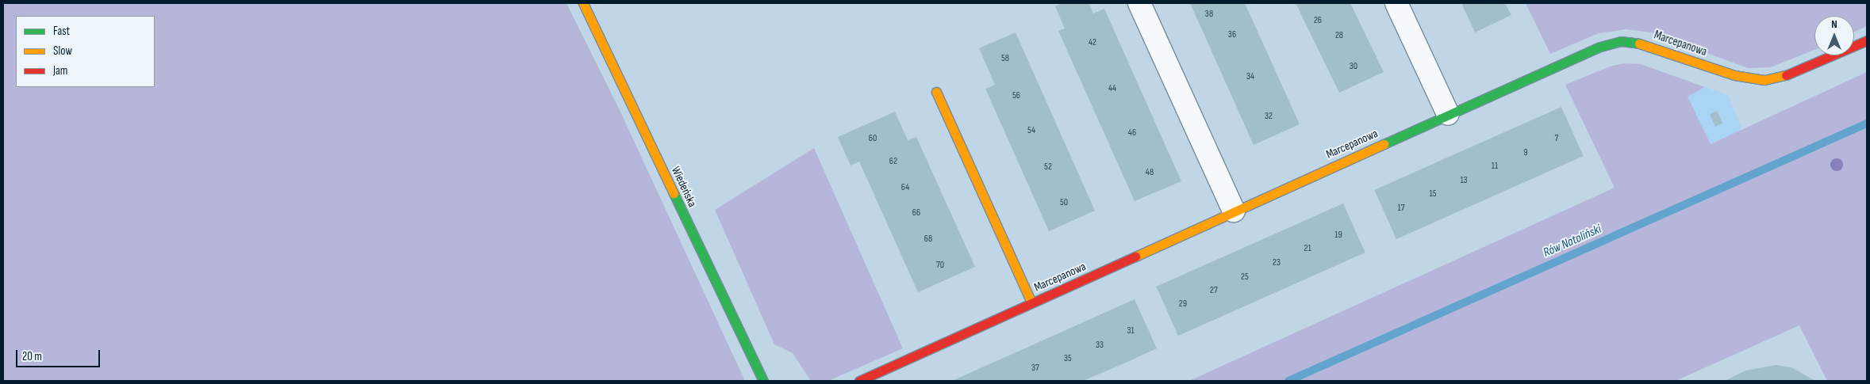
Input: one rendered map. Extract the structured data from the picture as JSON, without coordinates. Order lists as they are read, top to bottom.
{
  "streets": {
    "street": ["Marcepanowa", "Wiedeńska"]
  },
  "water": ["Rów Natoliński"],
  "house_numbers": [
    "38",
    "26",
    "36",
    "28",
    "42",
    "58",
    "30",
    "34",
    "44",
    "56",
    "32",
    "54",
    "46",
    "60",
    "7",
    "9",
    "62",
    "11",
    "52",
    "48",
    "13",
    "64",
    "15",
    "50",
    "17",
    "66",
    "19",
    "68",
    "21",
    "23",
    "70",
    "25",
    "27",
    "29",
    "31",
    "33",
    "35",
    "37"
  ],
  "legend": ["Fast", "Slow", "Jam"],
  "scale_bar": "20 m",
  "north": "top"
}
